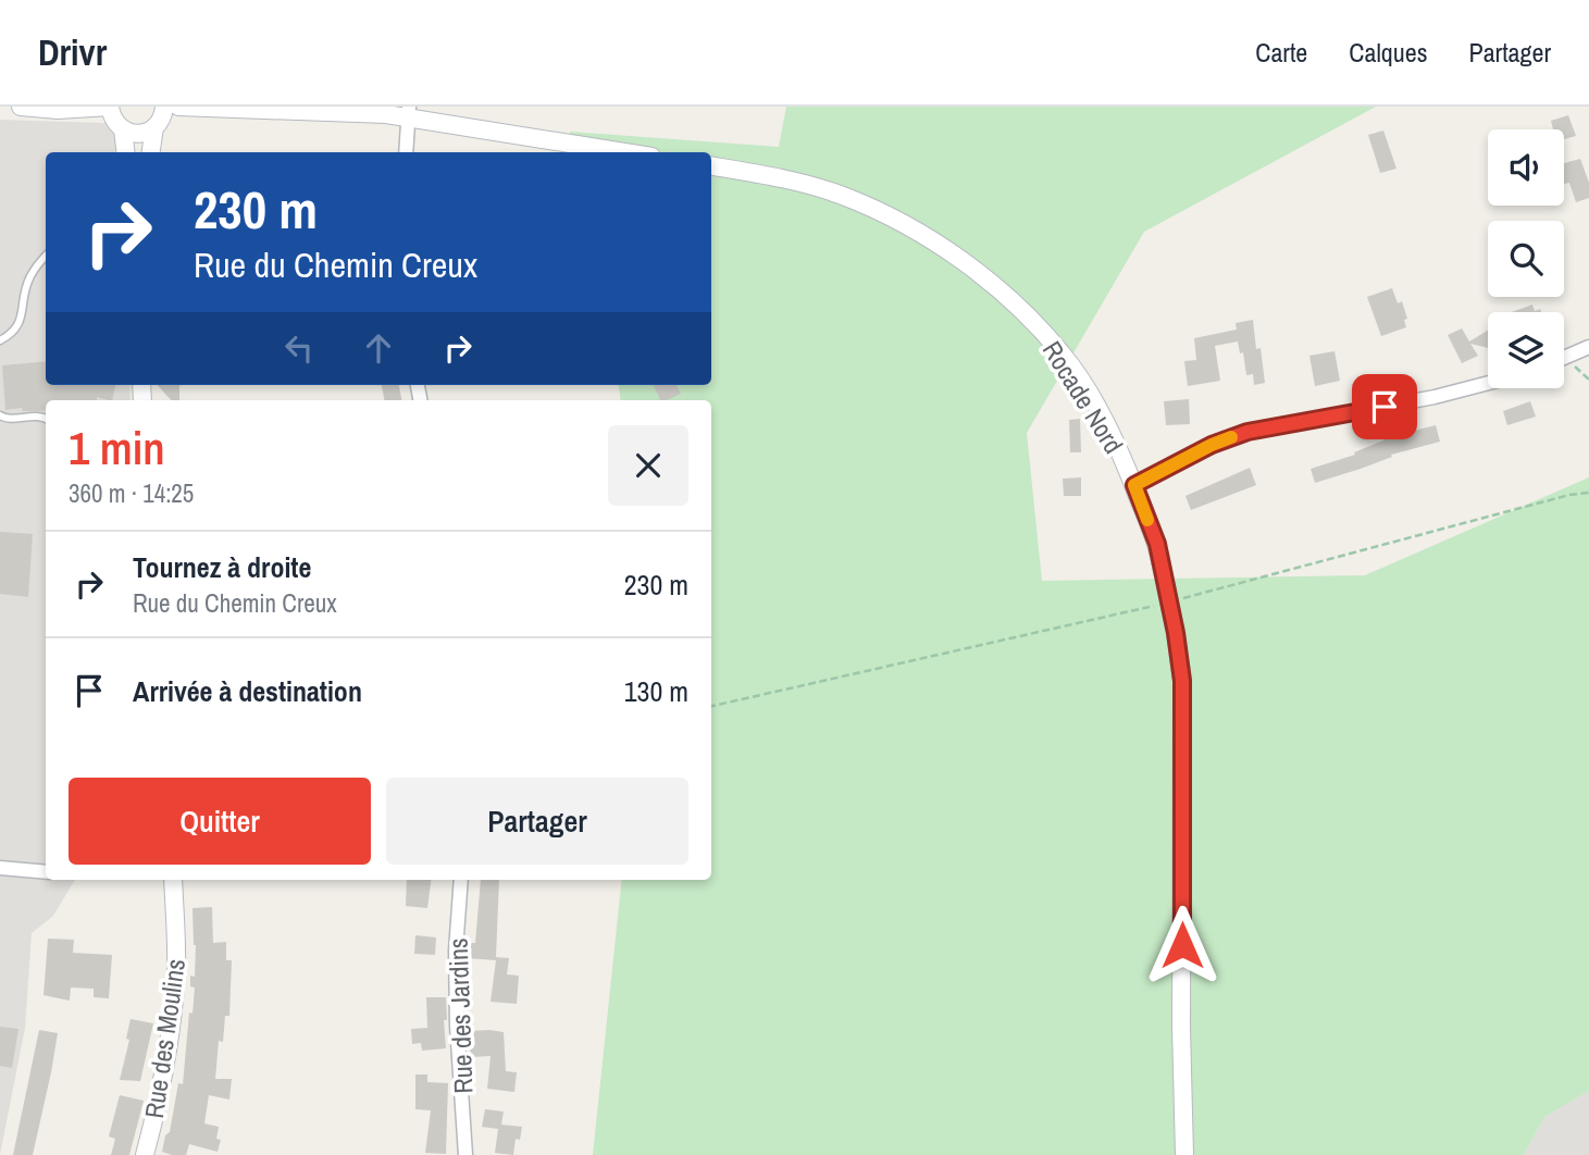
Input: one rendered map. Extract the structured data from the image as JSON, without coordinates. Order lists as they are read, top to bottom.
{
  "streets": {
    "main road": ["Rocade Nord", "Rue des Moulins"],
    "street": ["Rue des Jardins"]
  },
  "page": {
    "header": "Drivr",
    "nav": ["Carte", "Calques", "Partager"],
    "turn": ["230 m", "Rue du Chemin Creux"],
    "heading": ["1 min", "360 m · 14:25"],
    "list": [
      {
        "name": "Tournez à droite",
        "note": "Rue du Chemin Creux",
        "value": "230 m"
      },
      {
        "name": "Arrivée à destination",
        "value": "130 m"
      }
    ],
    "buttons": ["Quitter", "Partager"]
  }
}
